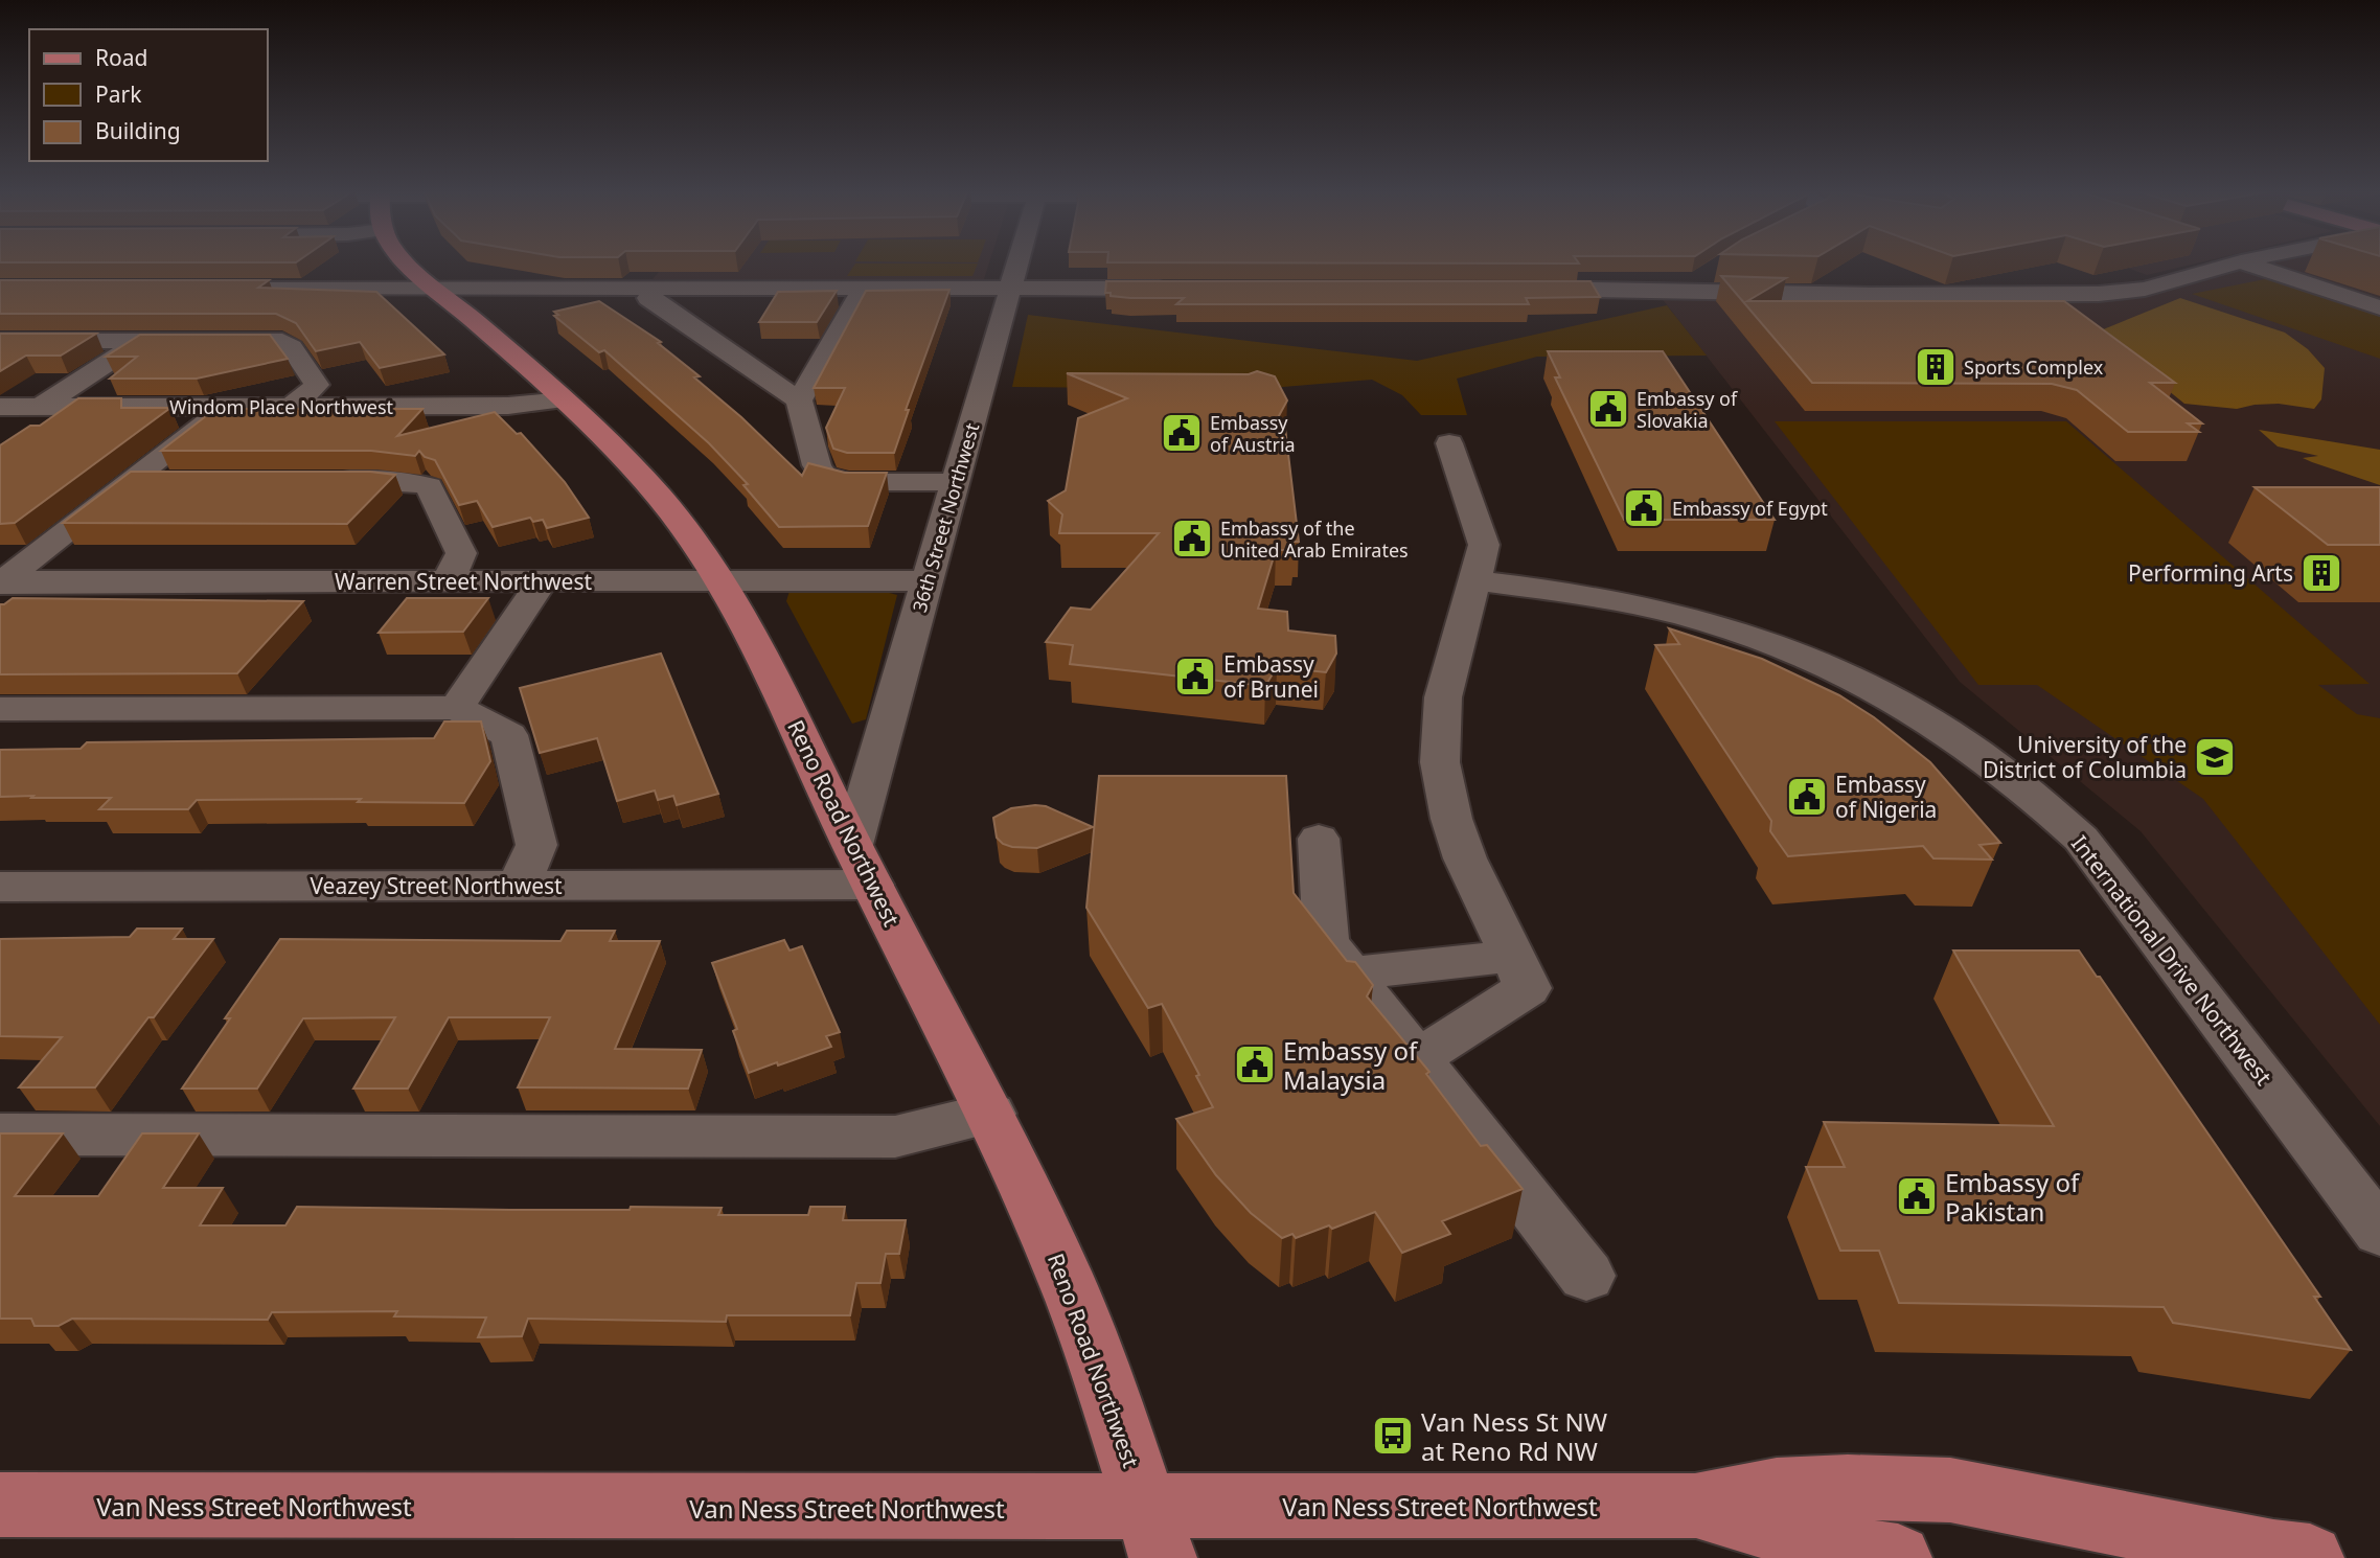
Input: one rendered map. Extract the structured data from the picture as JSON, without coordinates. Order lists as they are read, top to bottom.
{
  "streets": {
    "main road": ["Reno Road Northwest", "Van Ness Street Northwest"],
    "street": [
      "Windom Place Northwest",
      "36th Street Northwest",
      "Warren Street Northwest",
      "Veazey Street Northwest",
      "International Drive Northwest"
    ]
  },
  "crossings": [
    ["Windom Place Northwest", "Reno Road Northwest"],
    ["36th Street Northwest", "Warren Street Northwest"],
    ["36th Street Northwest", "Reno Road Northwest"],
    ["36th Street Northwest", "Veazey Street Northwest"],
    ["Warren Street Northwest", "Reno Road Northwest"],
    ["Reno Road Northwest", "Veazey Street Northwest"],
    ["Reno Road Northwest", "Van Ness Street Northwest"]
  ],
  "places": {
    "building": ["Sports Complex", "Performing Arts"],
    "public building": [
      "Embassy of Slovakia",
      "Embassy of Austria",
      "Embassy of Egypt",
      "Embassy of the United Arab Emirates",
      "Embassy of Brunei",
      "Embassy of Nigeria",
      "Embassy of Malaysia",
      "Embassy of Pakistan"
    ],
    "school or university": ["University of the District of Columbia"],
    "bus stop": ["Van Ness St NW at Reno Rd NW"]
  },
  "legend": ["Road", "Park", "Building"]
}
